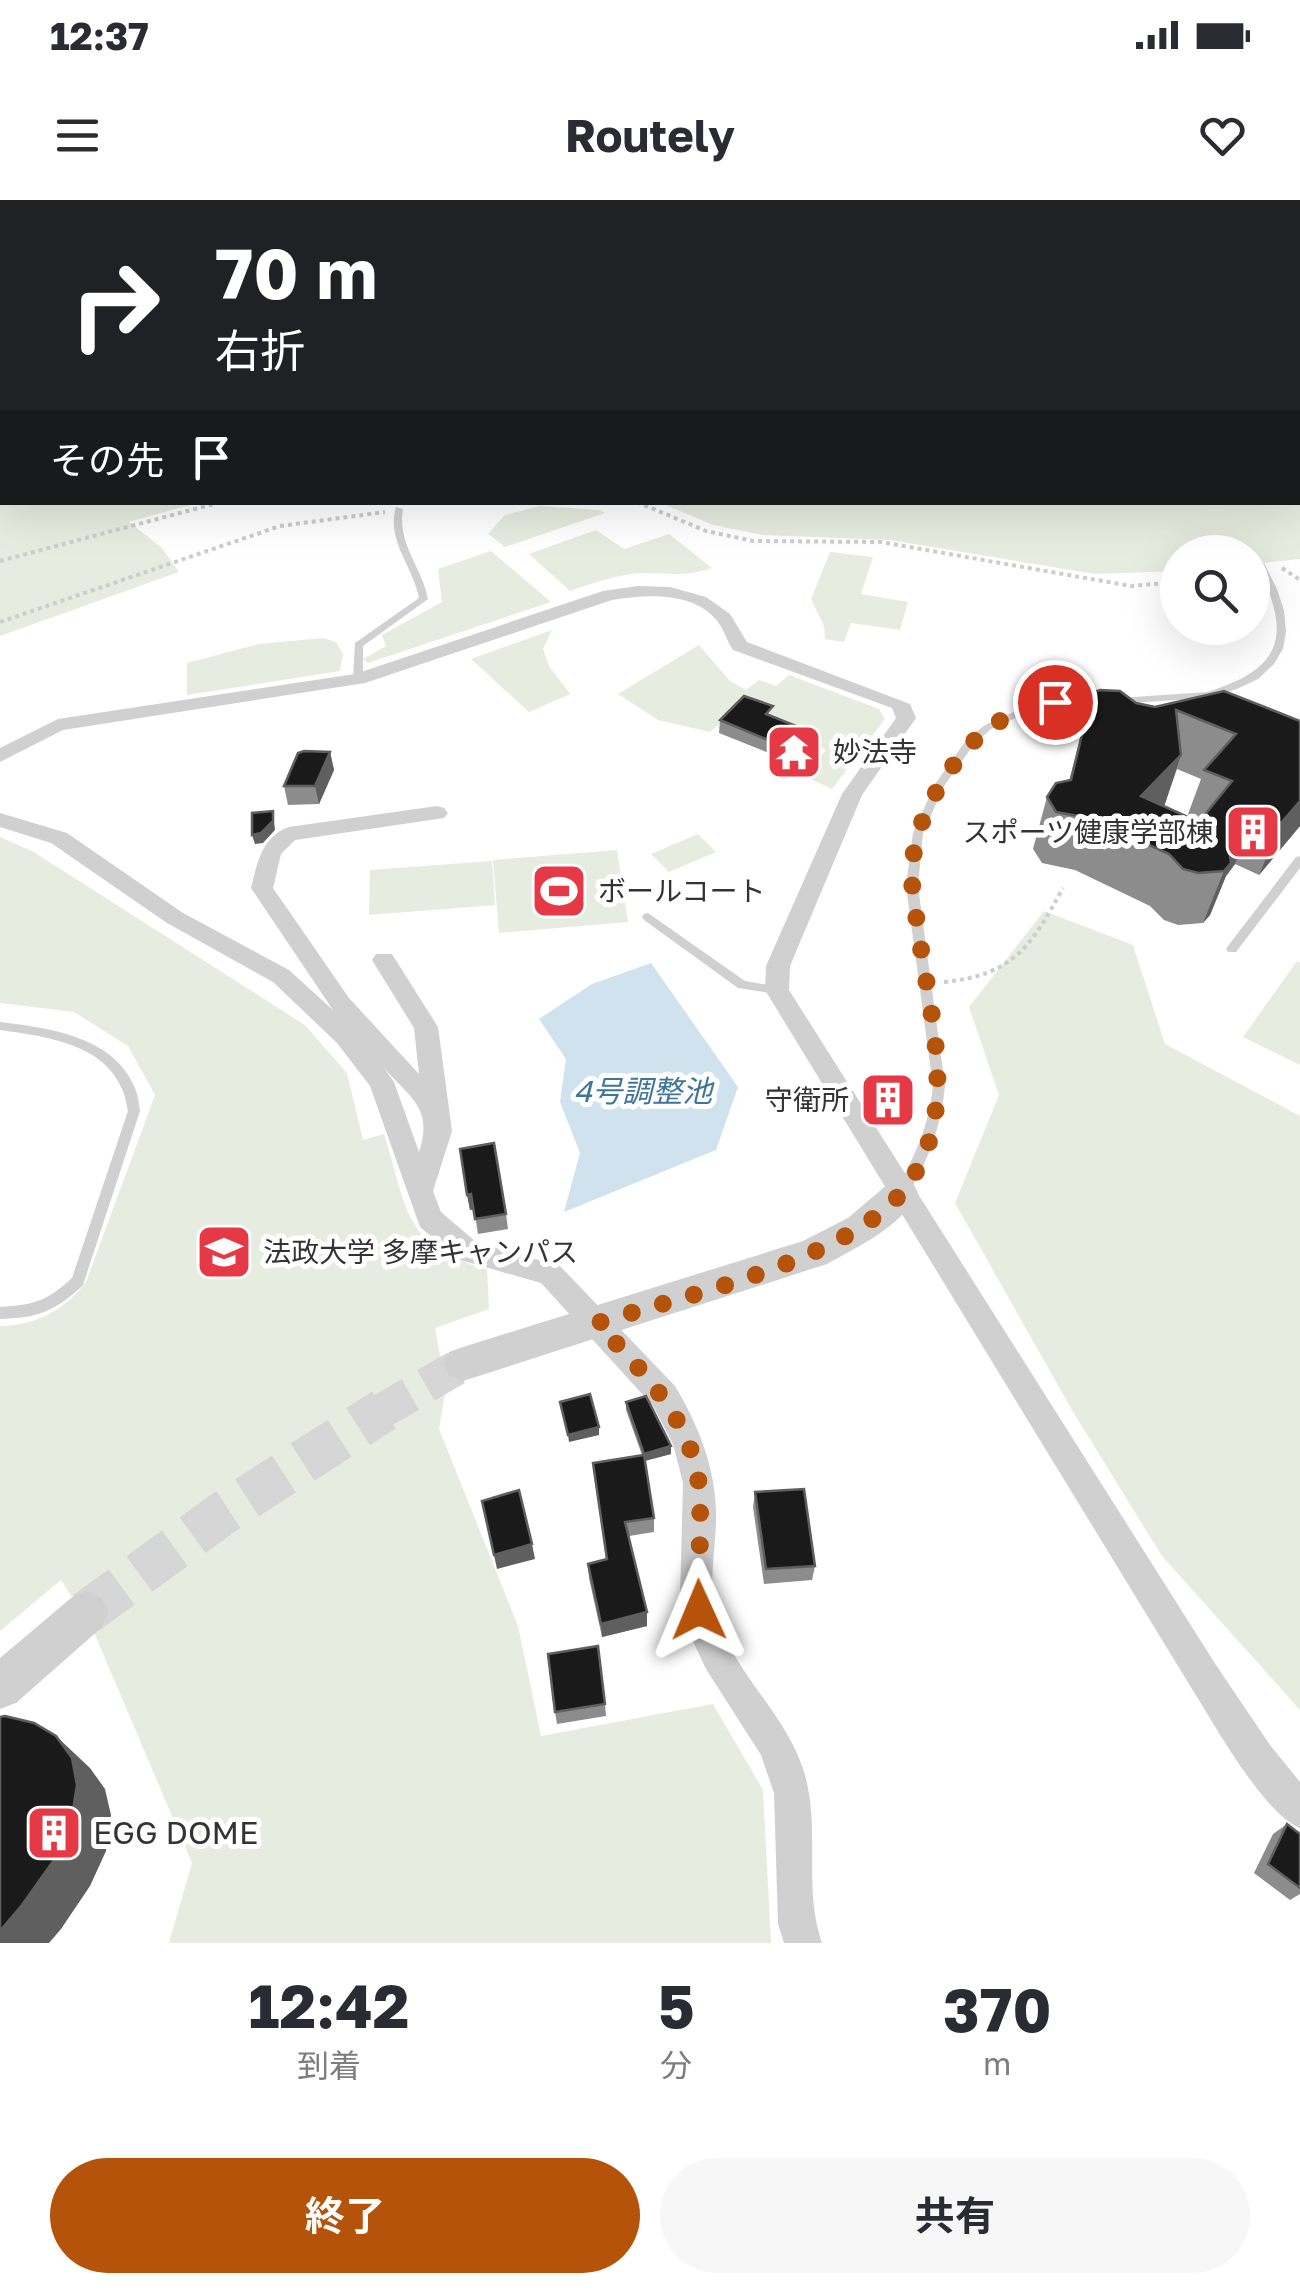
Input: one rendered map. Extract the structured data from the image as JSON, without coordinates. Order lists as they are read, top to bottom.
{
  "water": ["4号調整池"],
  "places": {
    "temple": ["妙法寺"],
    "building": ["スポーツ健康学部棟", "守衛所", "EGG DOME"],
    "sports": ["ボールコート"],
    "school or university": ["法政大学 多摩キャンパス"]
  },
  "page": {
    "status": "12:37",
    "header": "Routely",
    "turn": ["70 m", "右折"],
    "then": "その先",
    "eta": [
      "12:42",
      "到着",
      "5",
      "分",
      "370",
      "m"
    ],
    "buttons": ["終了", "共有"]
  }
}
